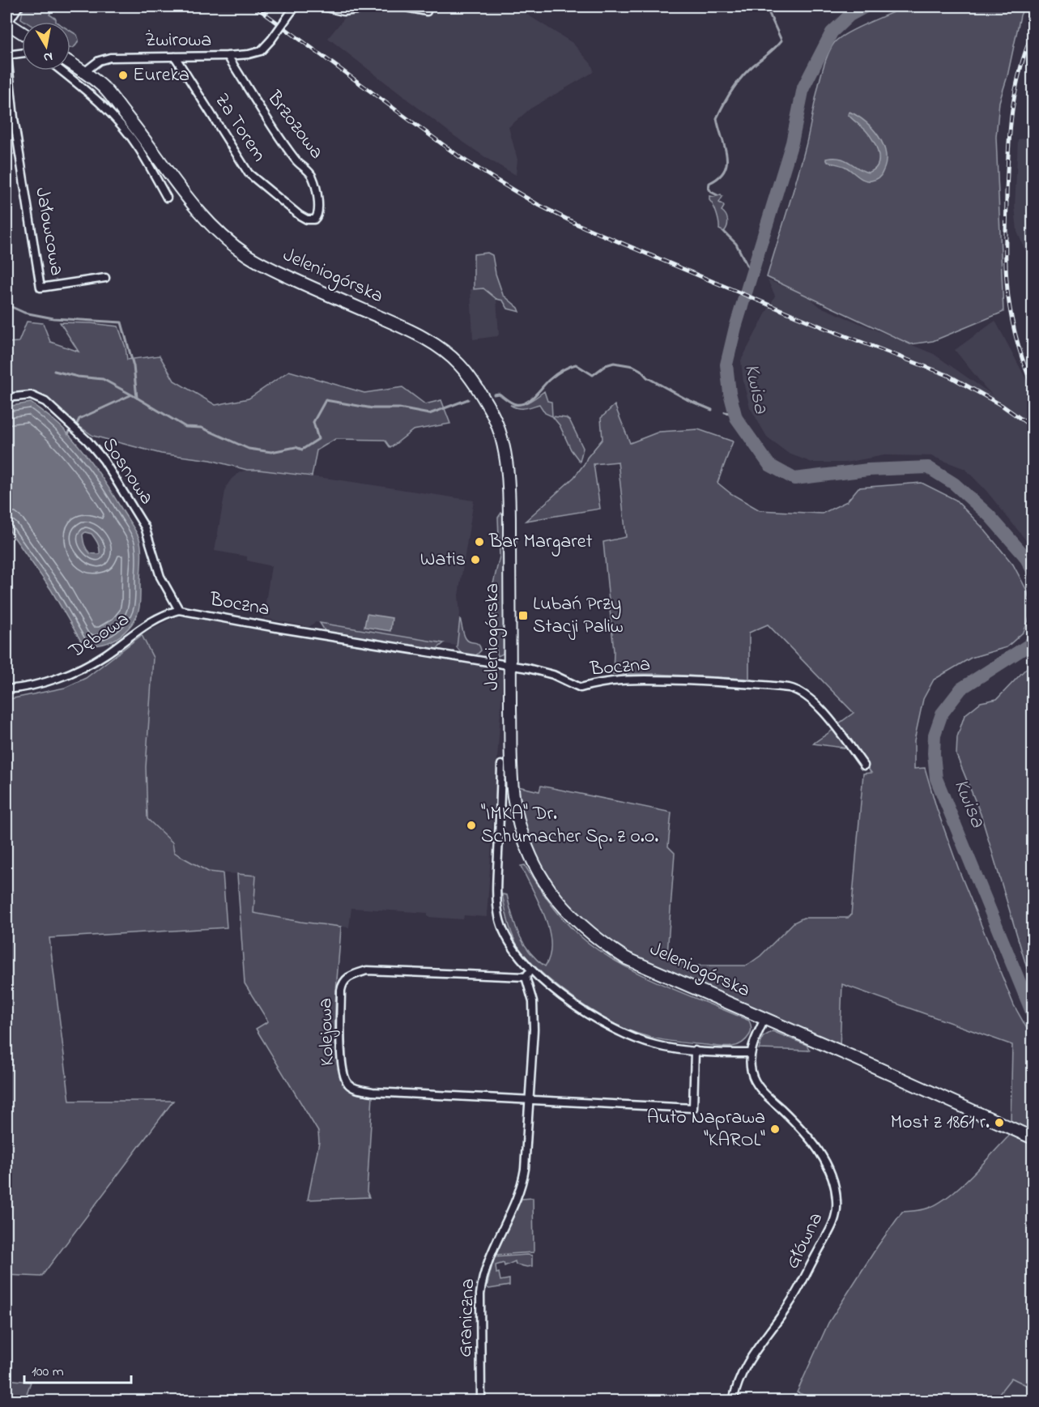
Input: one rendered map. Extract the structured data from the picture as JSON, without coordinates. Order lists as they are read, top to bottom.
{
  "streets": {
    "main road": ["Jeleniogórska"],
    "street": [
      "Żwirowa",
      "Brzozowa",
      "Za Torem",
      "Jałowcowa",
      "Sosnowa",
      "Boczna",
      "Dębowa",
      "Kolejowa",
      "Główna",
      "Graniczna"
    ]
  },
  "crossings": [
    ["Żwirowa", "Brzozowa"],
    ["Żwirowa", "Za Torem"],
    ["Żwirowa", "Jeleniogórska"],
    ["Brzozowa", "Za Torem"],
    ["Jeleniogórska", "Boczna"],
    ["Jeleniogórska", "Główna"],
    ["Sosnowa", "Boczna"],
    ["Sosnowa", "Dębowa"],
    ["Boczna", "Dębowa"],
    ["Kolejowa", "Graniczna"]
  ],
  "water": ["Kwisa"],
  "places": {
    "other": [
      "Eureka",
      "Bar Margaret",
      "Watis",
      "\"IMKA\" Dr. Schumacher Sp. z o.o.",
      "Most z 1861 r.",
      "Auto Naprawa \"KAROL\""
    ],
    "transit": ["Lubań Przy Stacji Paliw"]
  },
  "scale_bar": "100 m",
  "north": "bottom"
}
